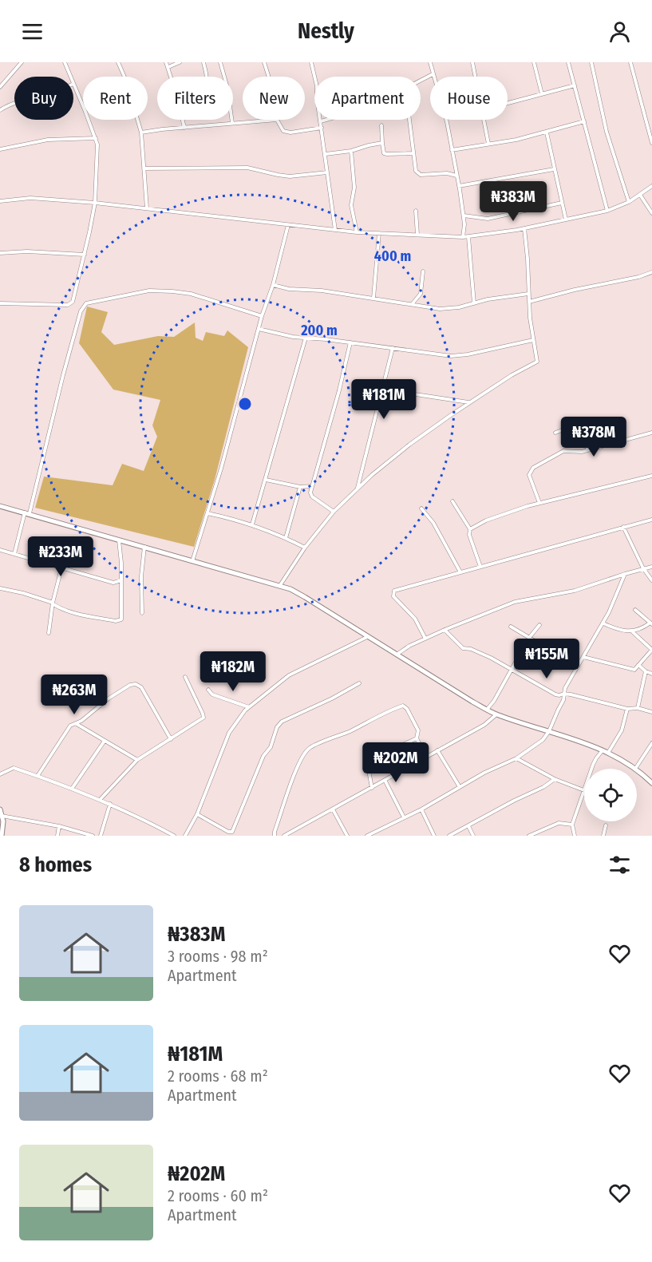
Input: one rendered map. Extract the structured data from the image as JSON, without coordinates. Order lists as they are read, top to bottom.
{
  "page": {
    "header": "Nestly",
    "chip": [
      "Buy",
      "Rent",
      "Filters",
      "New",
      "Apartment",
      "House"
    ],
    "price": [
      "₦383M",
      "₦181M",
      "₦378M",
      "₦233M",
      "₦155M",
      "₦182M",
      "₦263M",
      "₦202M"
    ],
    "heading": "8 homes",
    "list": [
      {
        "name": "₦383M",
        "note": "3 rooms · 98 m² · Apartment"
      },
      {
        "name": "₦181M",
        "note": "2 rooms · 68 m² · Apartment"
      },
      {
        "name": "₦202M",
        "note": "2 rooms · 60 m² · Apartment"
      }
    ]
  },
  "rings": ["400 m", "200 m"]
}
